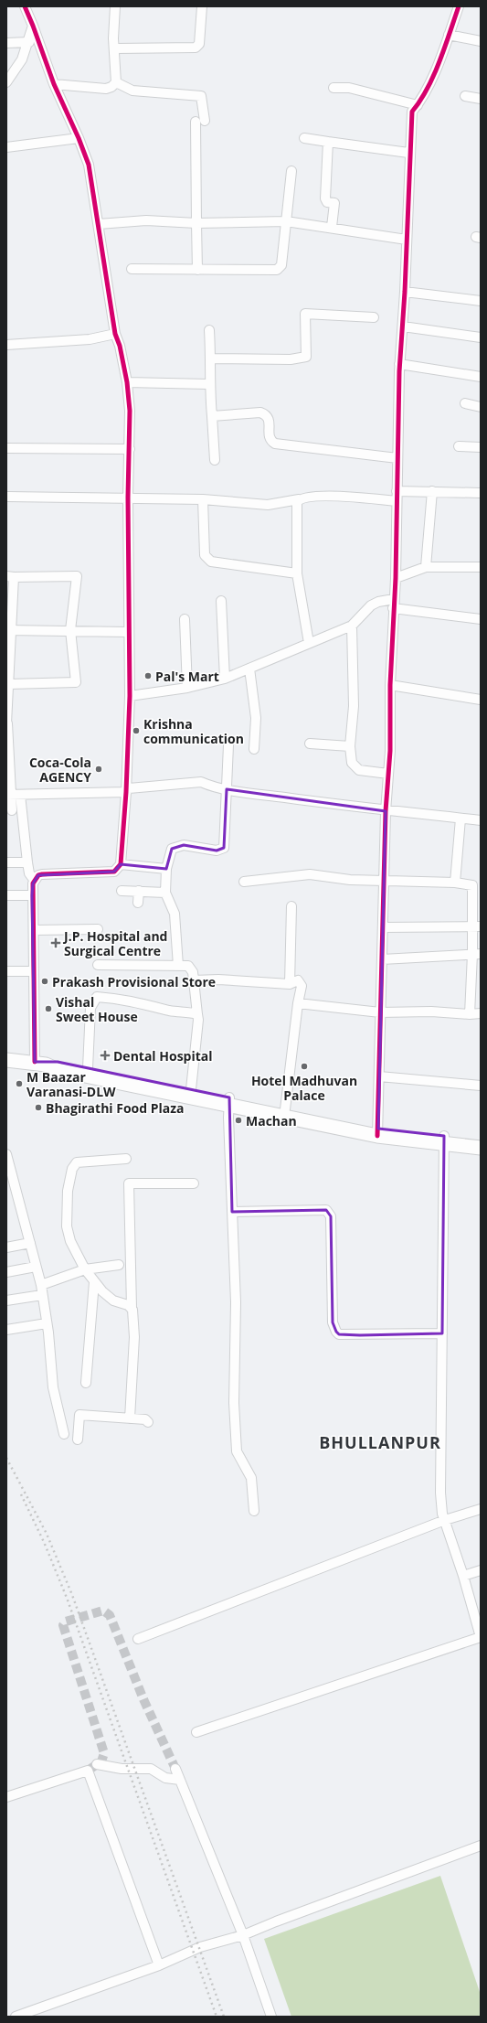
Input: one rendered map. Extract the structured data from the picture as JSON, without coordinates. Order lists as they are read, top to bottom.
{
  "districts": ["BHULLANPUR"],
  "places": {
    "other": [
      "Pal's Mart",
      "Krishna communication",
      "Coca-Cola AGENCY",
      "Prakash Provisional Store",
      "Vishal Sweet House",
      "Hotel Madhuvan Palace",
      "M Baazar Varanasi-DLW",
      "Bhagirathi Food Plaza",
      "Machan"
    ],
    "health": ["J.P. Hospital and Surgical Centre", "Dental Hospital"]
  }
}
